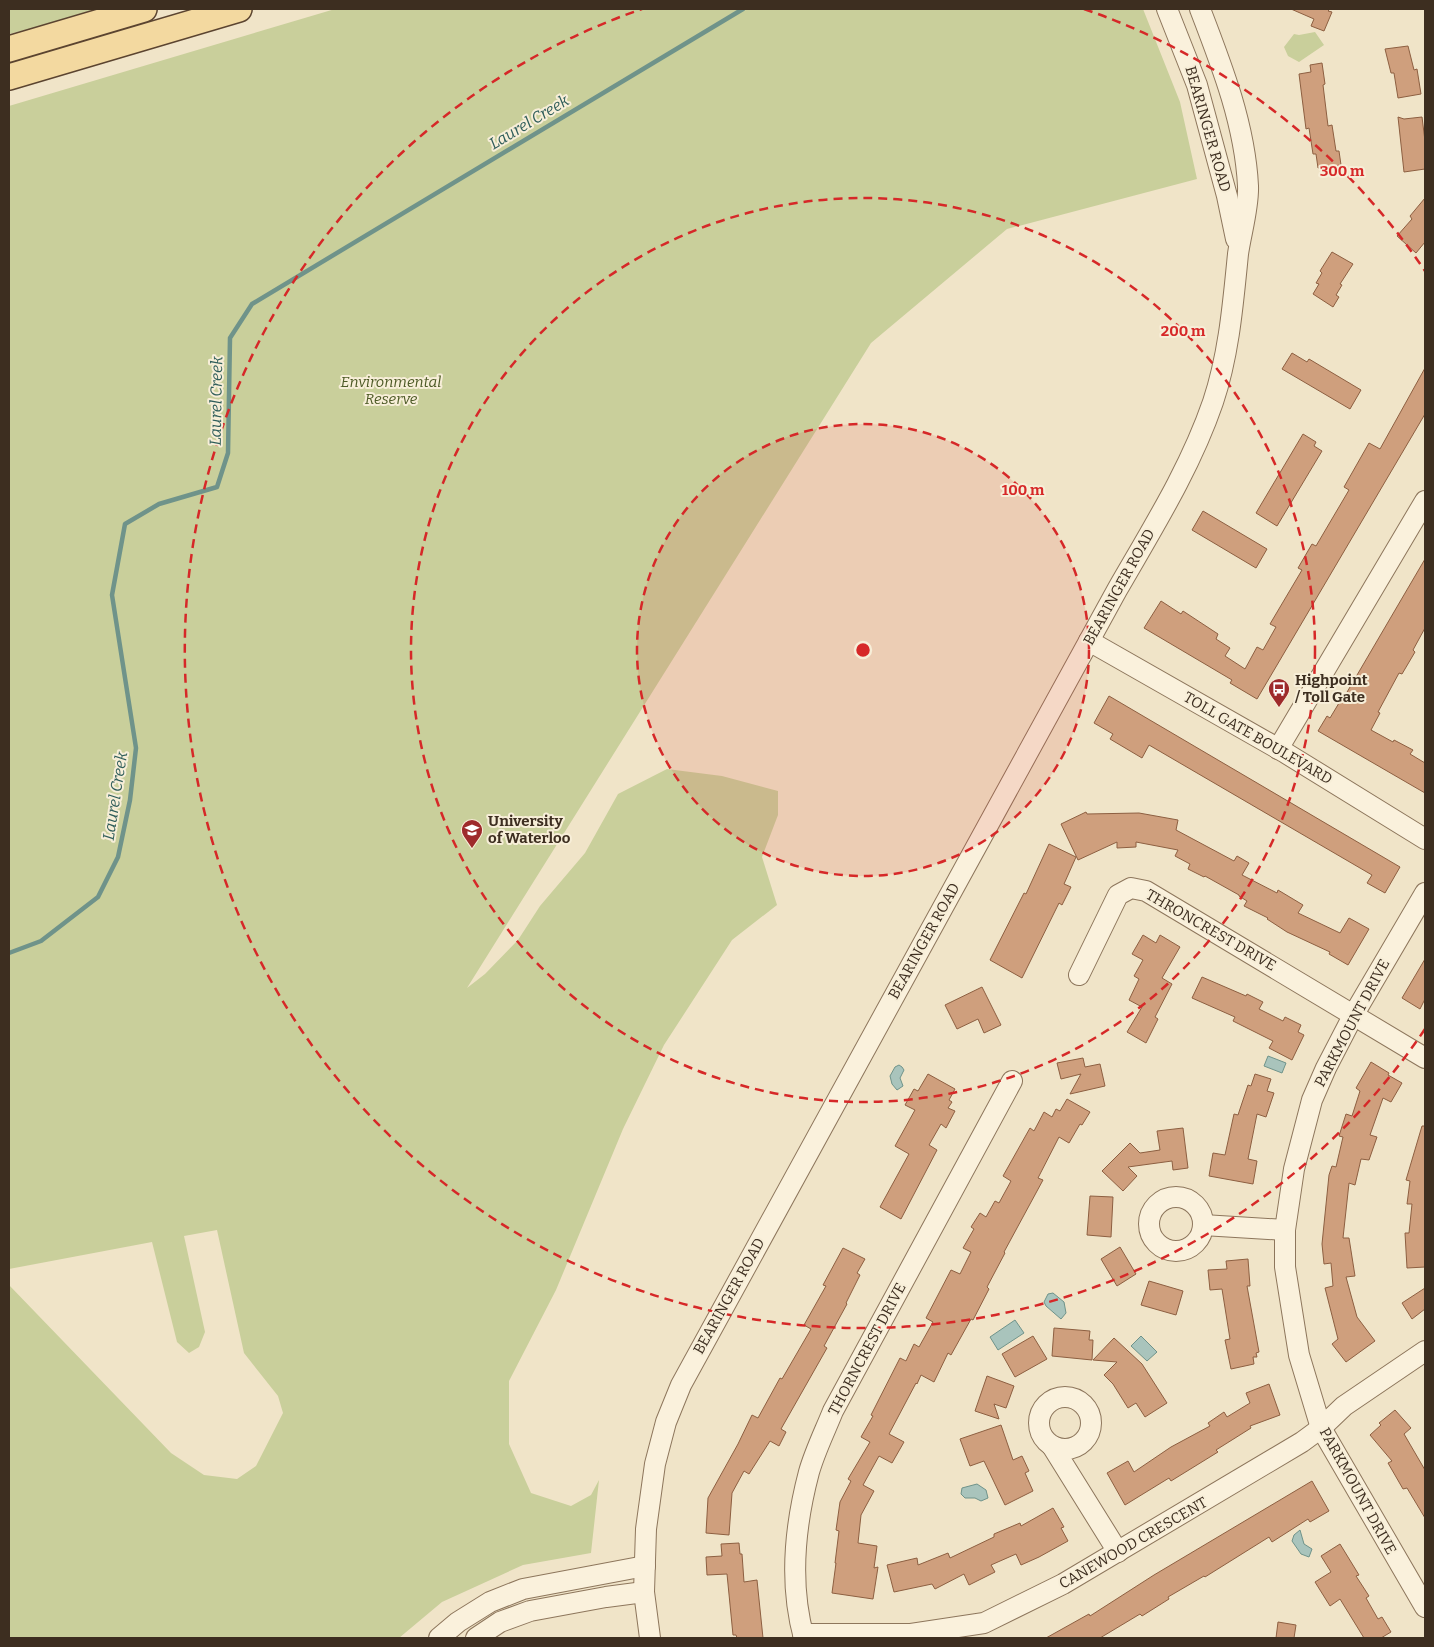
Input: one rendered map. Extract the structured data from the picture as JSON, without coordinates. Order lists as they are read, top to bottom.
{
  "streets": {
    "street": [
      "BEARINGER ROAD",
      "TOLL GATE BOULEVARD",
      "THRONCREST DRIVE",
      "PARKMOUNT DRIVE",
      "THORNCREST DRIVE",
      "CANEWOOD CRESCENT"
    ]
  },
  "crossings": [
    ["BEARINGER ROAD", "TOLL GATE BOULEVARD"],
    ["THRONCREST DRIVE", "PARKMOUNT DRIVE"],
    ["PARKMOUNT DRIVE", "CANEWOOD CRESCENT"],
    ["THORNCREST DRIVE", "CANEWOOD CRESCENT"]
  ],
  "water": ["Laurel Creek"],
  "parks": ["Environmental Reserve"],
  "places": {
    "bus stop": ["Highpoint / Toll Gate"],
    "school or university": ["University of Waterloo"]
  },
  "rings": ["300 m", "200 m", "100 m"]
}
